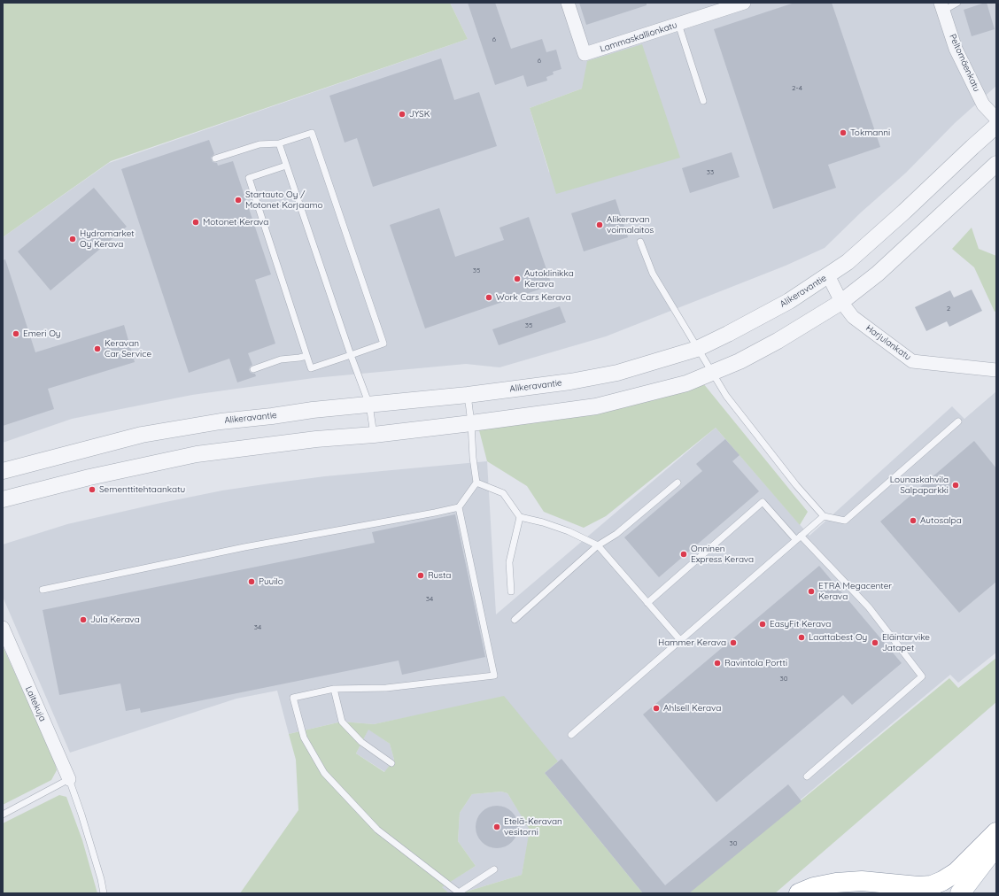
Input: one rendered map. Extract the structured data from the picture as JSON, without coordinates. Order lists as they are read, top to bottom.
{
  "streets": {
    "street": [
      "Lammaskallionkatu",
      "Peltomäenkatu",
      "Alikeravantie",
      "Harjulankatu",
      "Laitekuja"
    ]
  },
  "crossings": [
    ["Alikeravantie", "Harjulankatu"]
  ],
  "places": [
    "JYSK",
    "Tokmanni",
    "Startauto Oy / Motonet Korjaamo",
    "Motonet Kerava",
    "Alikeravan voimalaitos",
    "Hydromarket Oy Kerava",
    "Autoklinikka Kerava",
    "Work Cars Kerava",
    "Emeri Oy",
    "Keravan Car Service",
    "Lounaskahvila Salpaparkki",
    "Sementtitehtaankatu",
    "Autosalpa",
    "Onninen Express Kerava",
    "Rusta",
    "Puuilo",
    "ETRA Megacenter Kerava",
    "Jula Kerava",
    "EasyFit Kerava",
    "Laattabest Oy",
    "Hammer Kerava",
    "Eläintarvike Jatapet",
    "Ravintola Portti",
    "Ahlsell Kerava",
    "Etelä-Keravan vesitorni"
  ],
  "house_numbers": [
    "6",
    "6",
    "2-4",
    "33",
    "35",
    "2",
    "35",
    "34",
    "34",
    "30",
    "30"
  ]
}
